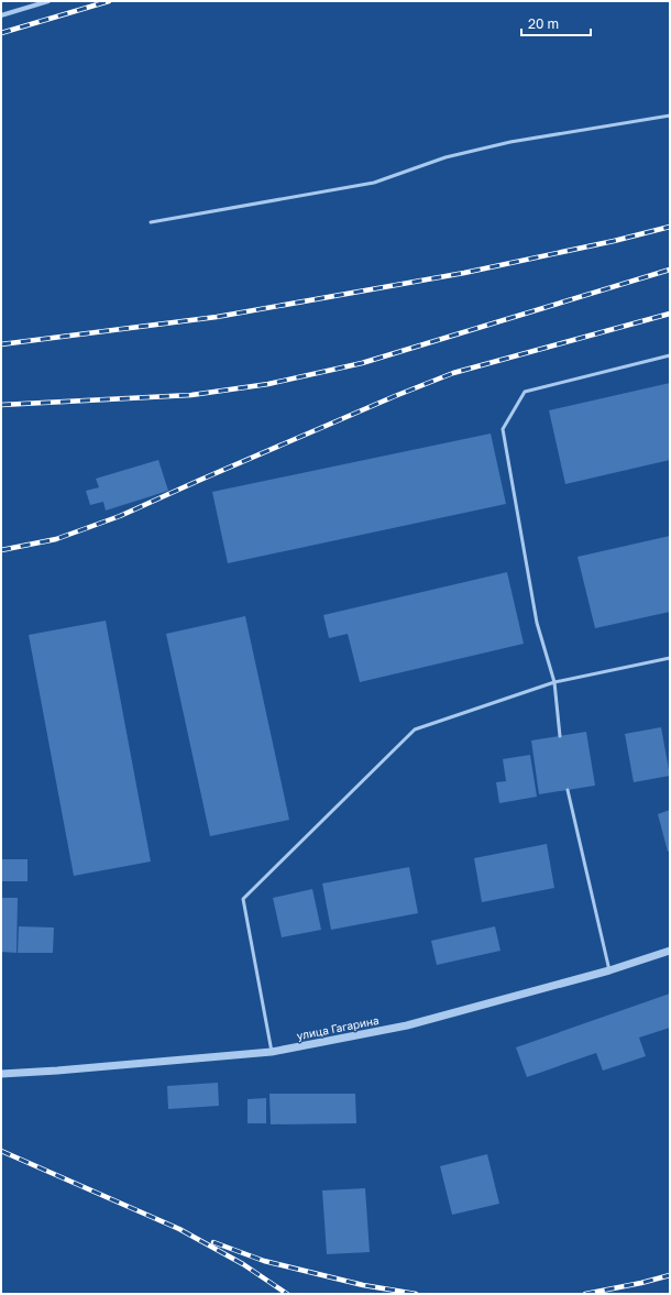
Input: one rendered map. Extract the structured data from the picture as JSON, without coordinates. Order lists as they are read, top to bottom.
{
  "streets": {
    "street": ["улица Гагарина"]
  },
  "scale_bar": "20 m"
}
